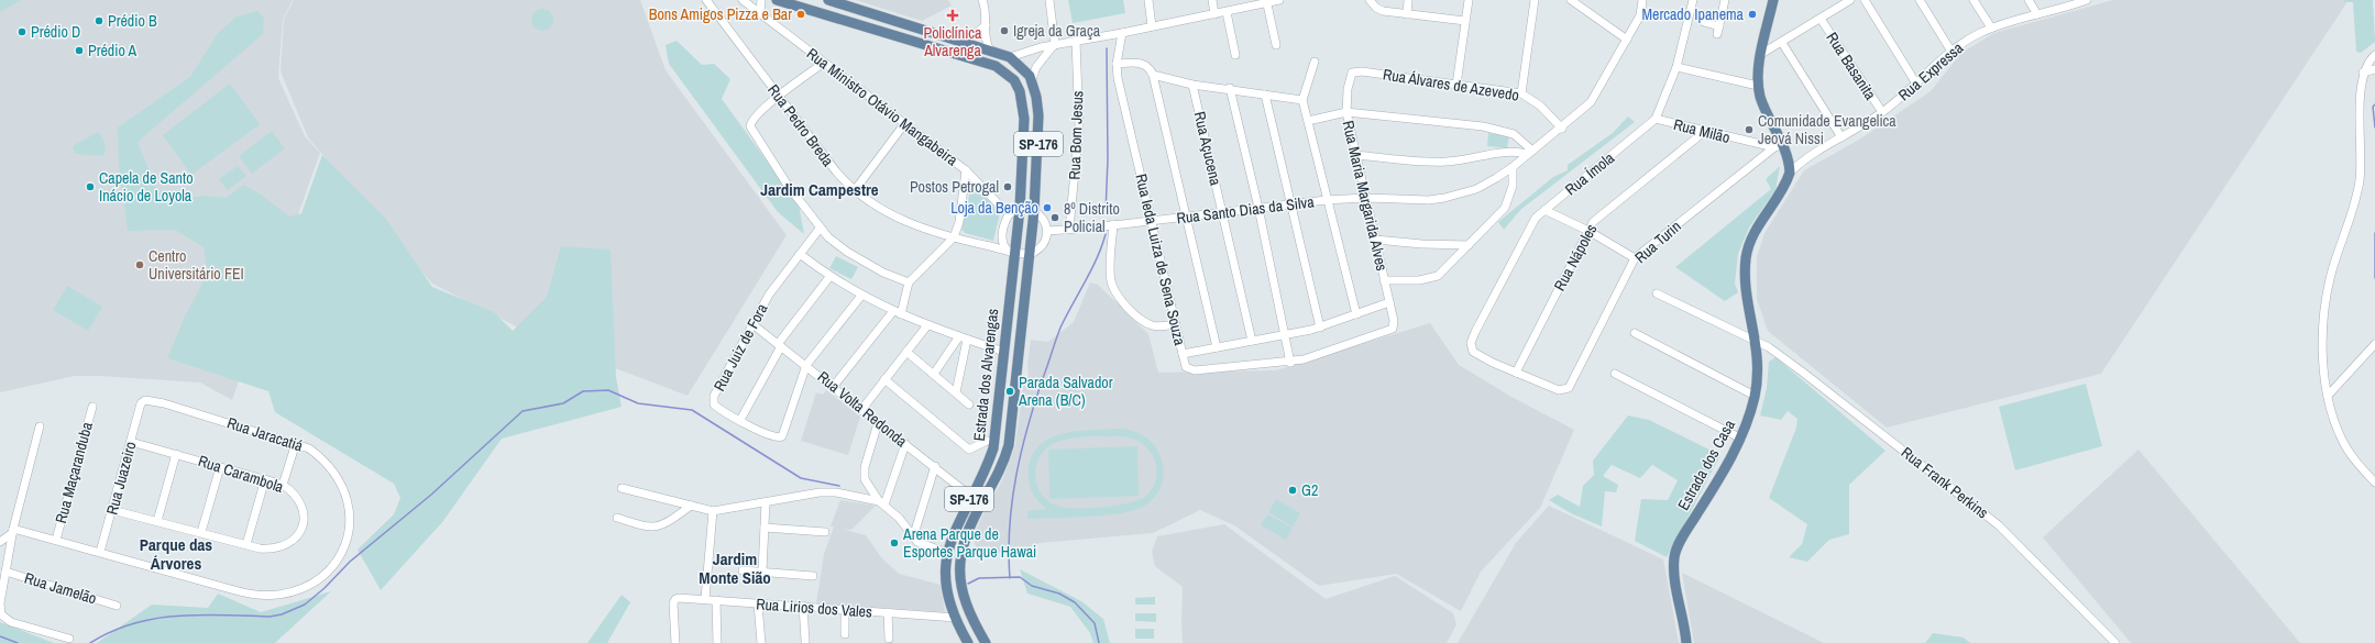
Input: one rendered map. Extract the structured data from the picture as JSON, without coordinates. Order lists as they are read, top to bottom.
{
  "streets": {
    "main road": ["SP-176", "Estrada dos Alvarengas", "Estrada dos Casa"],
    "street": [
      "Rua Basanita",
      "Rua Expressa",
      "Rua Álvares de Azevedo",
      "Rua Ministro Otávio Mangabeira",
      "Rua Pedro Breda",
      "Rua Milão",
      "Rua Bom Jesus",
      "Rua Açucena",
      "Rua Ímola",
      "Rua Maria Margarida Alves",
      "Rua Santo Dias da Silva",
      "Rua Turin",
      "Rua Nápoles",
      "Rua Ieda Luiza de Sena Souza",
      "Rua Juiz de Fora",
      "Rua Volta Redonda",
      "Rua Jaracatiá",
      "Rua Maçaranduba",
      "Rua Carambola",
      "Rua Juazeiro",
      "Rua Frank Perkins",
      "Rua Jamelão",
      "Rua Lirios dos Vales"
    ]
  },
  "crossings": [
    ["Rua Basanita", "Rua Expressa"],
    ["Rua Expressa", "Estrada dos Casa"],
    ["Rua Álvares de Azevedo", "Rua Maria Margarida Alves"],
    ["Rua Álvares de Azevedo", "Rua Santo Dias da Silva"],
    ["Rua Pedro Breda", "Estrada dos Alvarengas"],
    ["Rua Milão", "Rua Ímola"],
    ["Rua Milão", "Rua Turin"],
    ["Rua Milão", "Rua Nápoles"],
    ["Rua Bom Jesus", "Rua Santo Dias da Silva"],
    ["Rua Açucena", "Rua Santo Dias da Silva"],
    ["Rua Açucena", "Rua Ieda Luiza de Sena Souza"],
    ["Rua Ímola", "Rua Turin"],
    ["Rua Ímola", "Rua Nápoles"],
    ["Rua Maria Margarida Alves", "Rua Santo Dias da Silva"],
    ["Rua Maria Margarida Alves", "Rua Ieda Luiza de Sena Souza"],
    ["Rua Santo Dias da Silva", "Rua Ieda Luiza de Sena Souza"],
    ["Rua Turin", "Rua Nápoles"],
    ["Rua Juiz de Fora", "Rua Volta Redonda"],
    ["Estrada dos Alvarengas", "Rua Volta Redonda"],
    ["Estrada dos Alvarengas", "Rua Lirios dos Vales"],
    ["Rua Jaracatiá", "Rua Maçaranduba"],
    ["Rua Jaracatiá", "Rua Juazeiro"],
    ["Estrada dos Casa", "Rua Frank Perkins"],
    ["Rua Carambola", "Rua Juazeiro"]
  ],
  "districts": ["Jardim Campestre", "Parque das Árvores", "Jardim Monte Sião"],
  "places": {
    "other": [
      "Bons Amigos Pizza e Bar",
      "Mercado Ipanema",
      "Prédio B",
      "Igreja da Graça",
      "Prédio D",
      "Prédio A",
      "Comunidade Evangelica Jeová Nissi",
      "Capela de Santo Inácio de Loyola",
      "Postos Petrogal",
      "Loja da Benção",
      "8º Distrito Policial",
      "Centro Universitário FEI",
      "Parada Salvador Arena (B/C)",
      "G2",
      "Arena Parque de Esportes Parque Hawai"
    ],
    "health": ["Policlínica Alvarenga"]
  }
}
